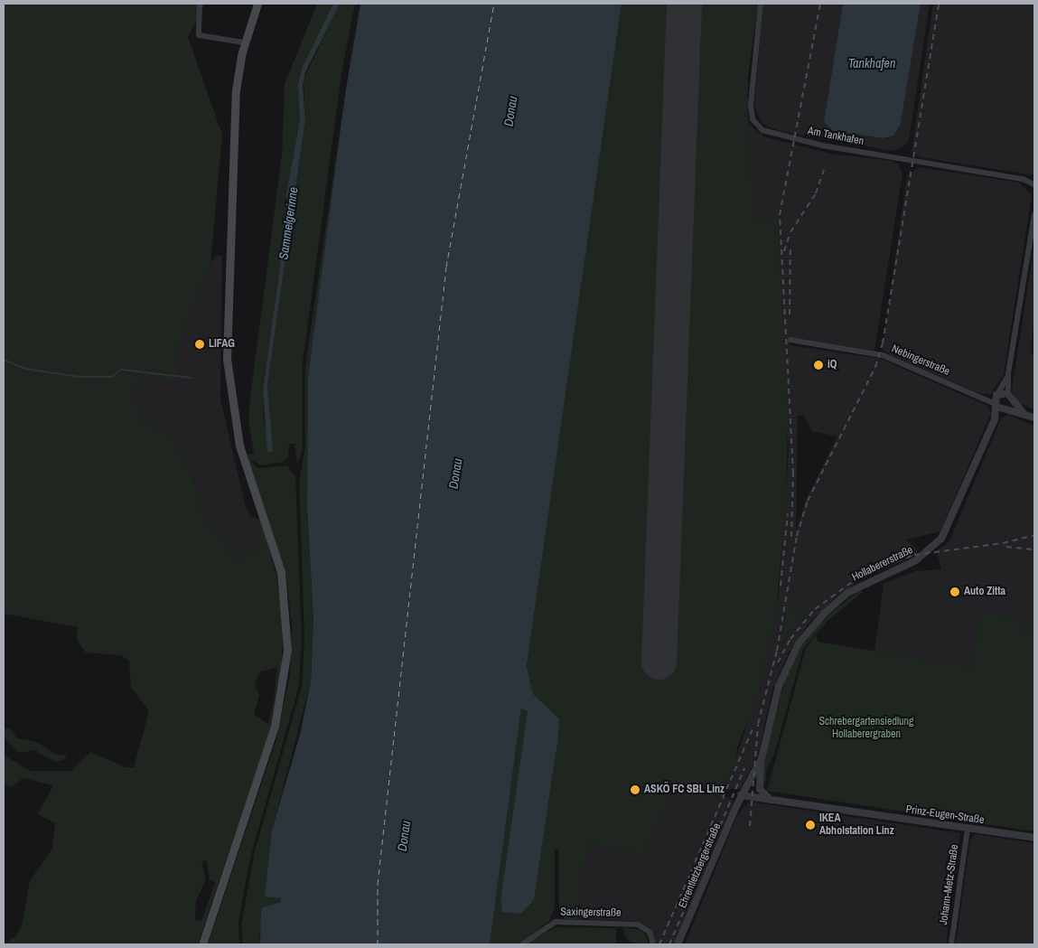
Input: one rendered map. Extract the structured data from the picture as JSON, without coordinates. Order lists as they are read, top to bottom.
{
  "streets": {
    "street": [
      "Am Tankhafen",
      "Nebingerstraße",
      "Hollabererstraße",
      "Prinz-Eugen-Straße",
      "Ehrentletzbergerstraße",
      "Johann-Metz-Straße",
      "Saxingerstraße"
    ]
  },
  "crossings": [
    ["Nebingerstraße", "Hollabererstraße"],
    ["Hollabererstraße", "Prinz-Eugen-Straße"],
    ["Hollabererstraße", "Ehrentletzbergerstraße"],
    ["Prinz-Eugen-Straße", "Ehrentletzbergerstraße"],
    ["Prinz-Eugen-Straße", "Johann-Metz-Straße"]
  ],
  "water": ["Tankhafen", "Donau", "Sammelgerinne"],
  "parks": ["Schrebergartensiedlung Hollaberergraben"],
  "places": [
    "LIFAG",
    "iQ",
    "Auto Zitta",
    "ASKÖ FC SBL Linz",
    "IKEA Abholstation Linz"
  ]
}
